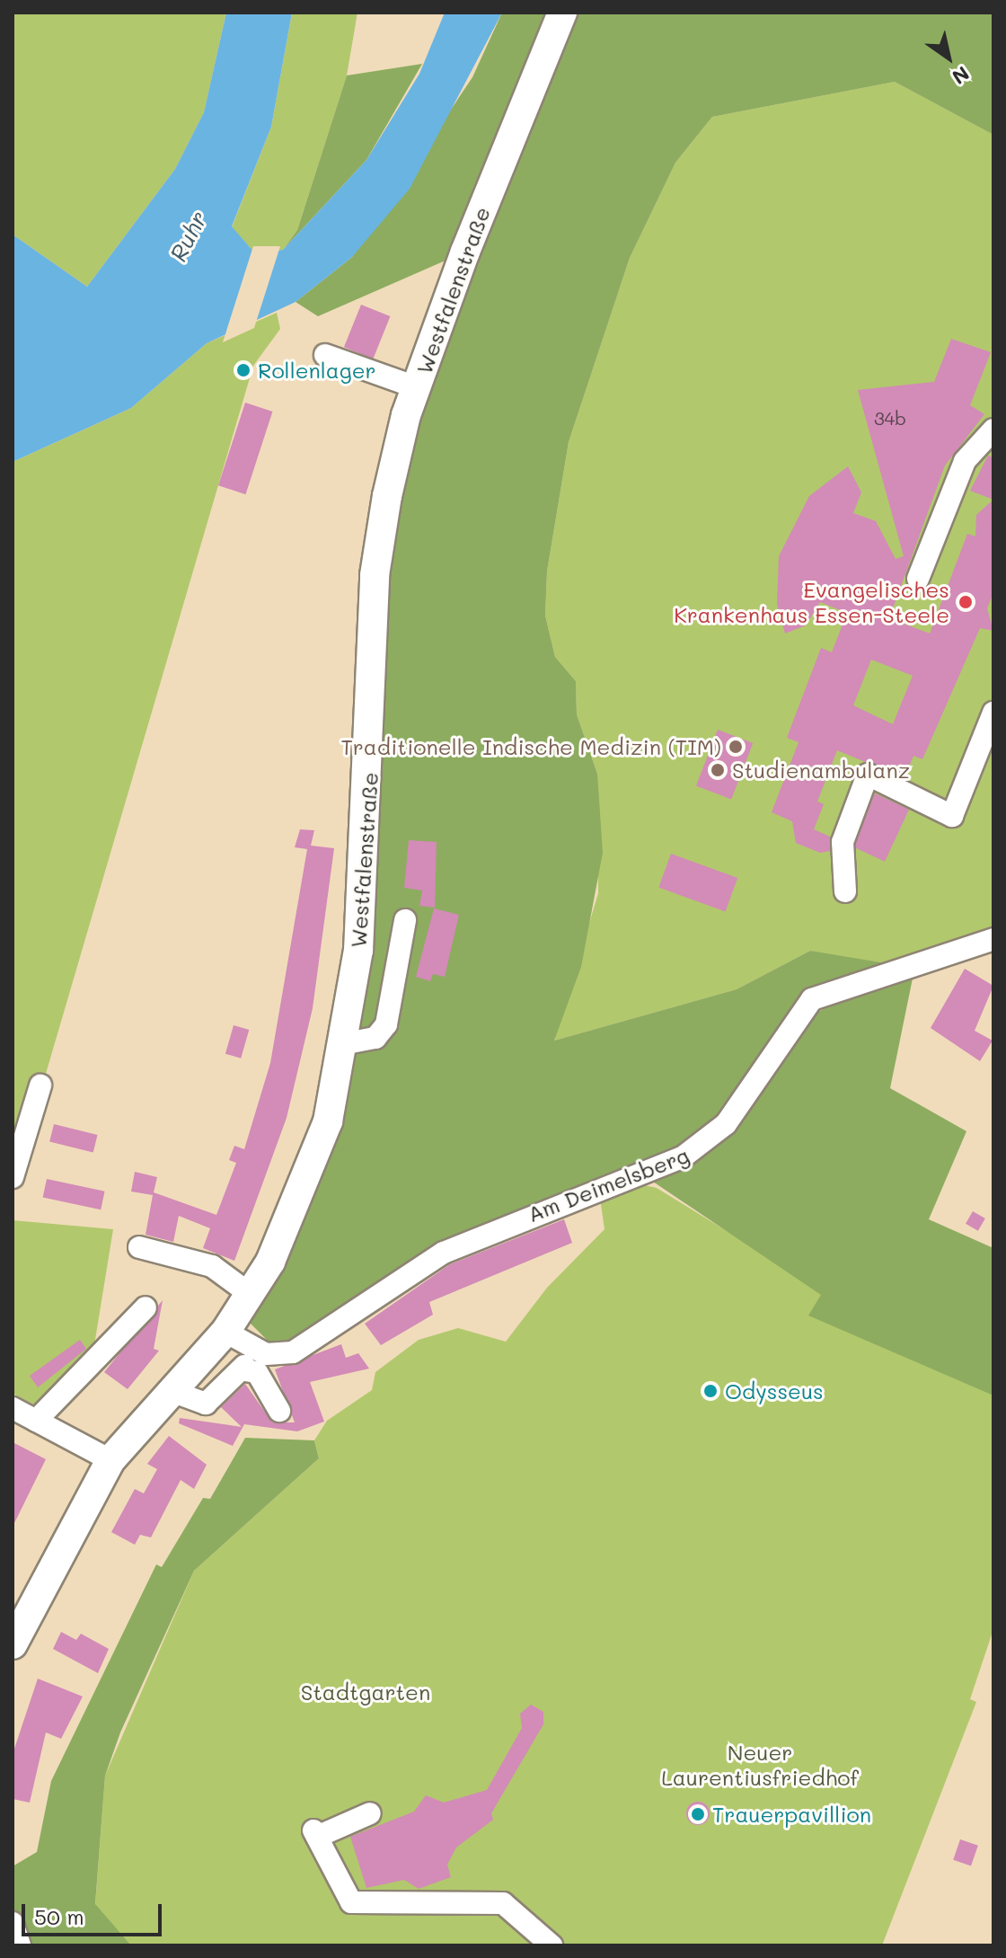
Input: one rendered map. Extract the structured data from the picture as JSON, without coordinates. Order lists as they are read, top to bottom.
{
  "streets": {
    "main road": ["Westfalenstraße"],
    "street": ["Am Deimelsberg"]
  },
  "crossings": [
    ["Westfalenstraße", "Am Deimelsberg"]
  ],
  "water": ["Ruhr"],
  "parks": ["Stadtgarten", "Neuer Laurentiusfriedhof"],
  "places": [
    "Rollenlager",
    "Evangelisches Krankenhaus Essen-Steele",
    "Traditionelle Indische Medizin (TIM)",
    "Studienambulanz",
    "Odysseus",
    "Trauerpavillion"
  ],
  "house_numbers": ["34b"],
  "scale_bar": "50 m",
  "north": "bottom right"
}
